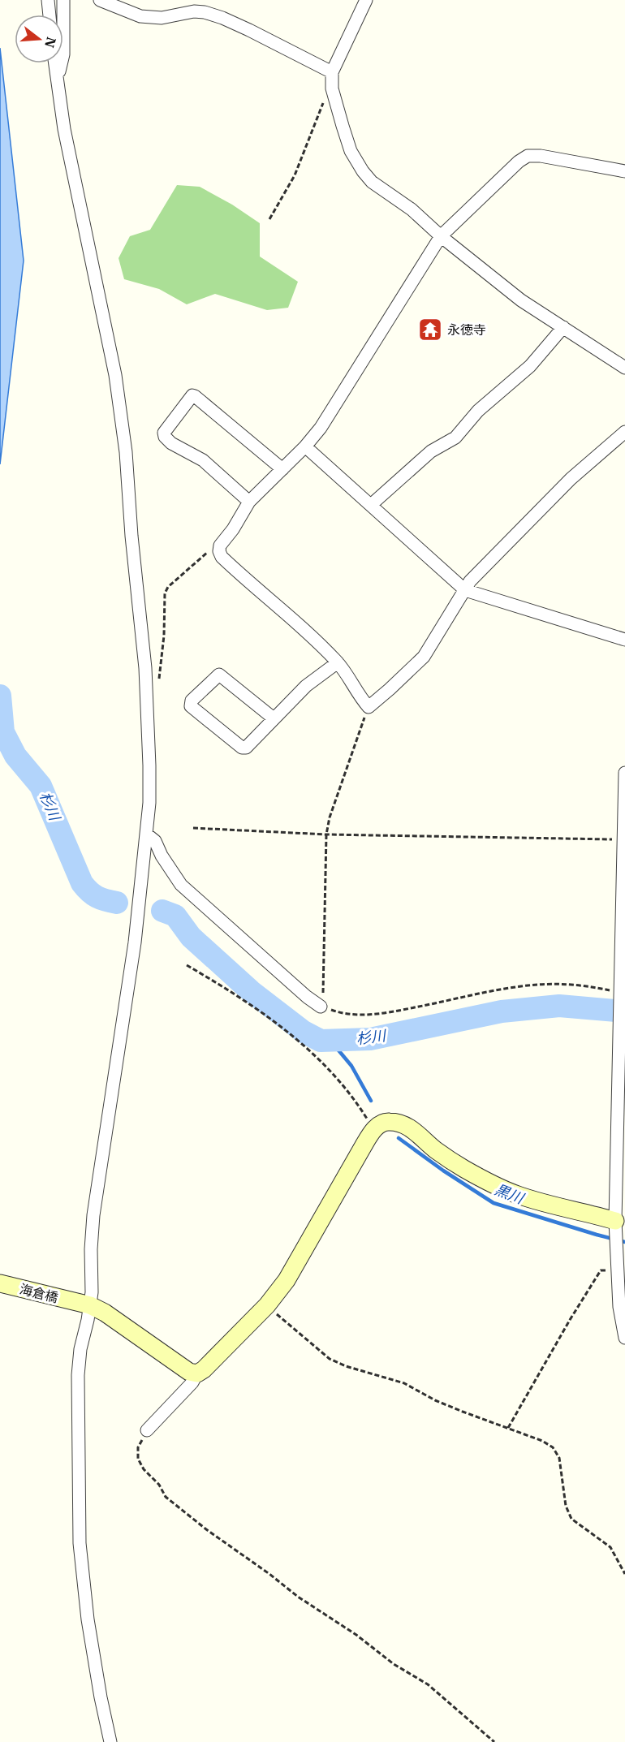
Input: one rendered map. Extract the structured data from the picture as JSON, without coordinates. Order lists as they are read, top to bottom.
{
  "streets": {
    "street": ["海倉橋"]
  },
  "water": ["杉川", "黒川"],
  "places": {
    "temple": ["永徳寺"]
  },
  "north": "right"
}
